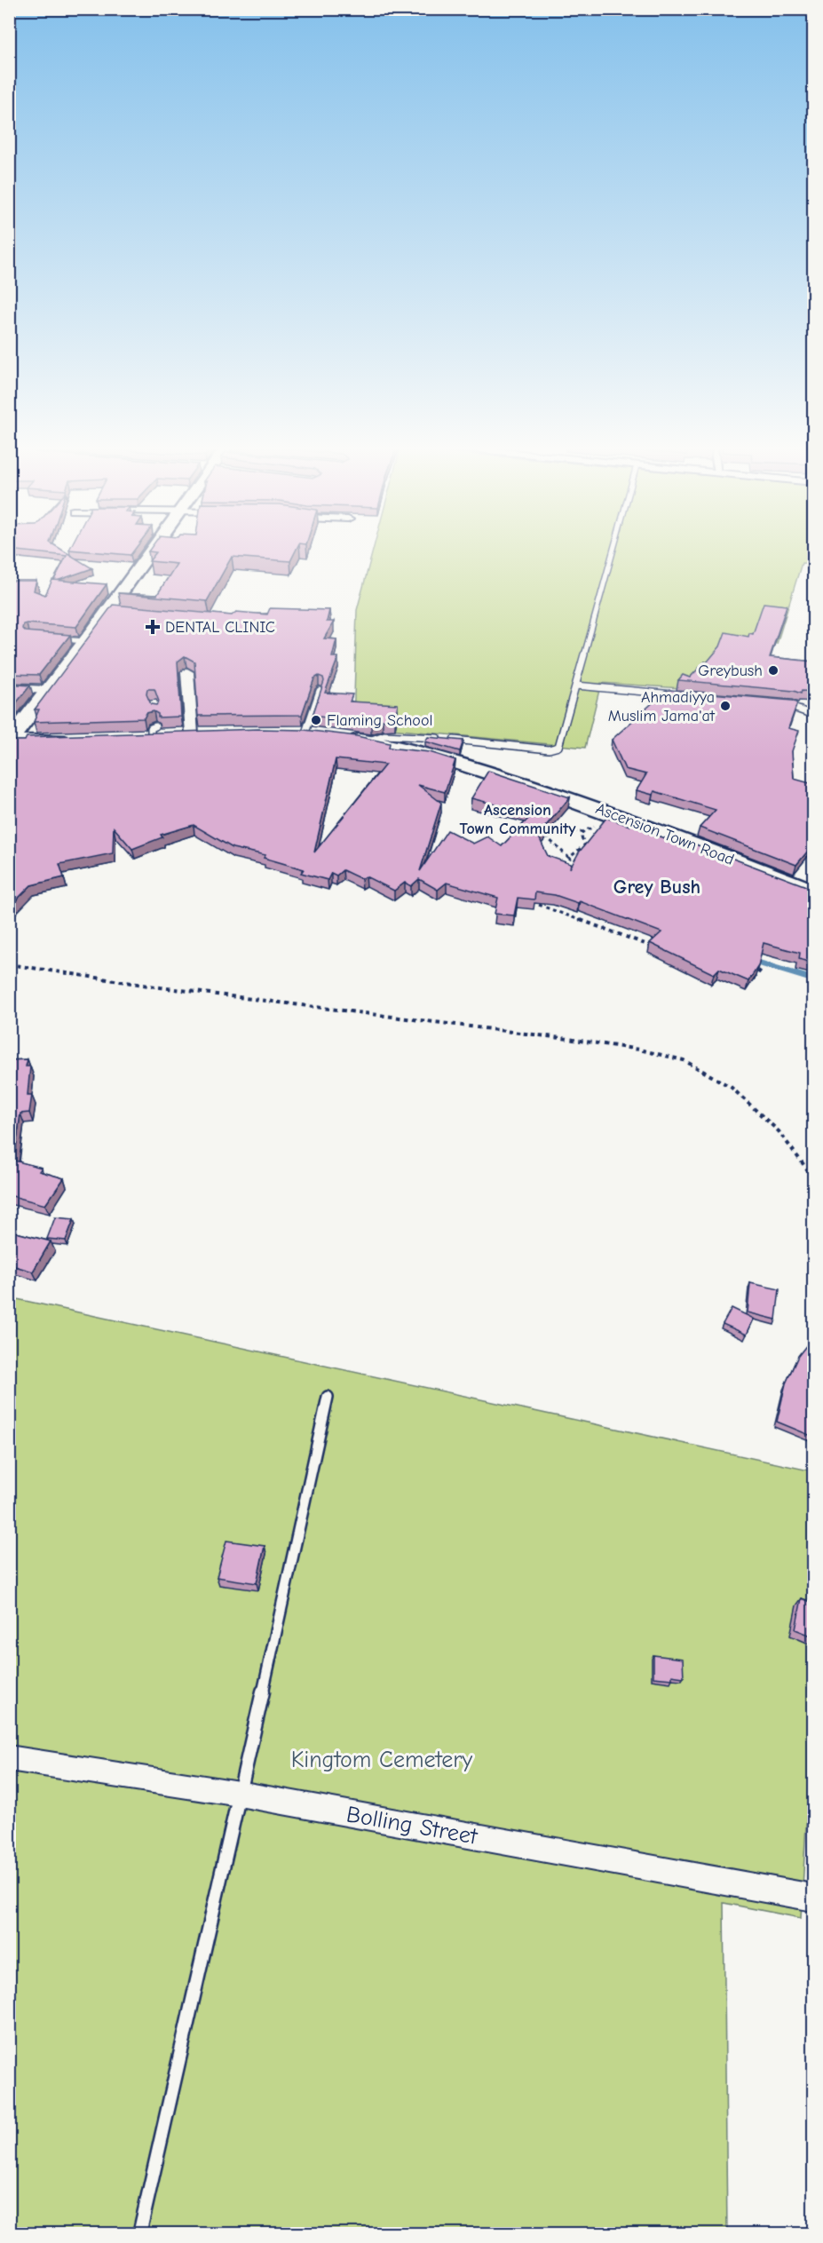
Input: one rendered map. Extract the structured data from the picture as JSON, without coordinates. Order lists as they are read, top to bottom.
{
  "streets": {
    "main road": ["Ascension Town Road"],
    "street": ["Bolling Street"]
  },
  "districts": ["Ascension Town Community", "Grey Bush"],
  "parks": ["Kingtom Cemetery"],
  "places": {
    "health": ["DENTAL CLINIC"],
    "other": ["Greybush", "Ahmadiyya Muslim Jama'at", "Flaming School"]
  }
}
